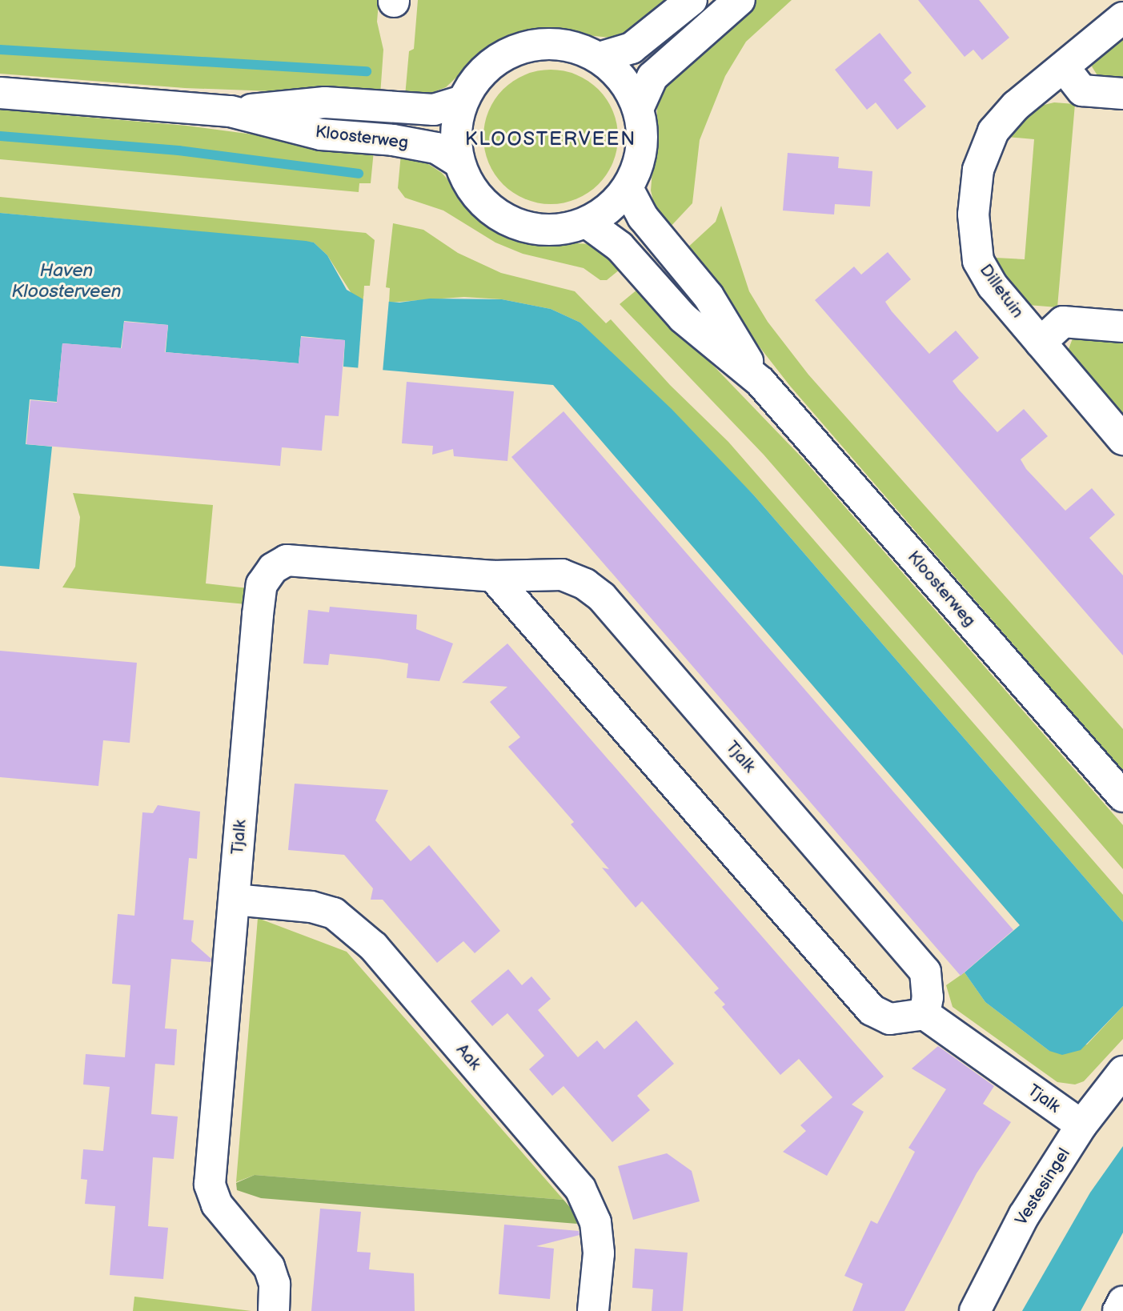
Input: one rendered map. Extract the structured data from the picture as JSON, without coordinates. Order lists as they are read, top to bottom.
{
  "streets": {
    "street": [
      "Kloosterweg",
      "Dilletuin",
      "Tjalk",
      "Aak",
      "Vestesingel"
    ]
  },
  "crossings": [
    ["Tjalk", "Aak"],
    ["Tjalk", "Vestesingel"]
  ],
  "districts": ["KLOOSTERVEEN"],
  "water": ["Haven Kloosterveen"]
}
